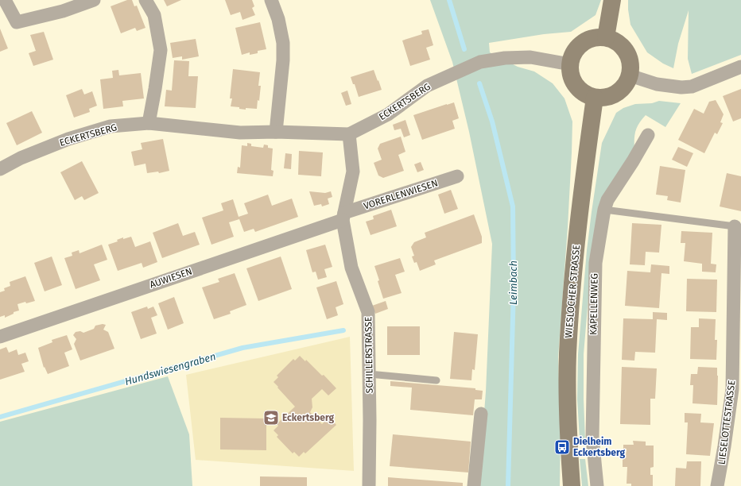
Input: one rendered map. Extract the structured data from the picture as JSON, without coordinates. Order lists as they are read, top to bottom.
{
  "streets": {
    "main road": ["WIESLOCHER STRASSE"],
    "street": [
      "ECKERTSBERG",
      "VORERLENWIESEN",
      "AUWIESEN",
      "KAPELLENWEG",
      "SCHILLERSTRASSE",
      "LIESELOTTESTRASSE"
    ]
  },
  "crossings": [
    ["ECKERTSBERG", "WIESLOCHER STRASSE"],
    ["ECKERTSBERG", "SCHILLERSTRASSE"],
    ["VORERLENWIESEN", "AUWIESEN"],
    ["VORERLENWIESEN", "SCHILLERSTRASSE"],
    ["AUWIESEN", "SCHILLERSTRASSE"]
  ],
  "water": ["Leimbach", "Hundswiesengraben"],
  "places": {
    "school or university": ["Eckertsberg"],
    "bus stop": ["Dielheim Eckertsberg"]
  }
}
